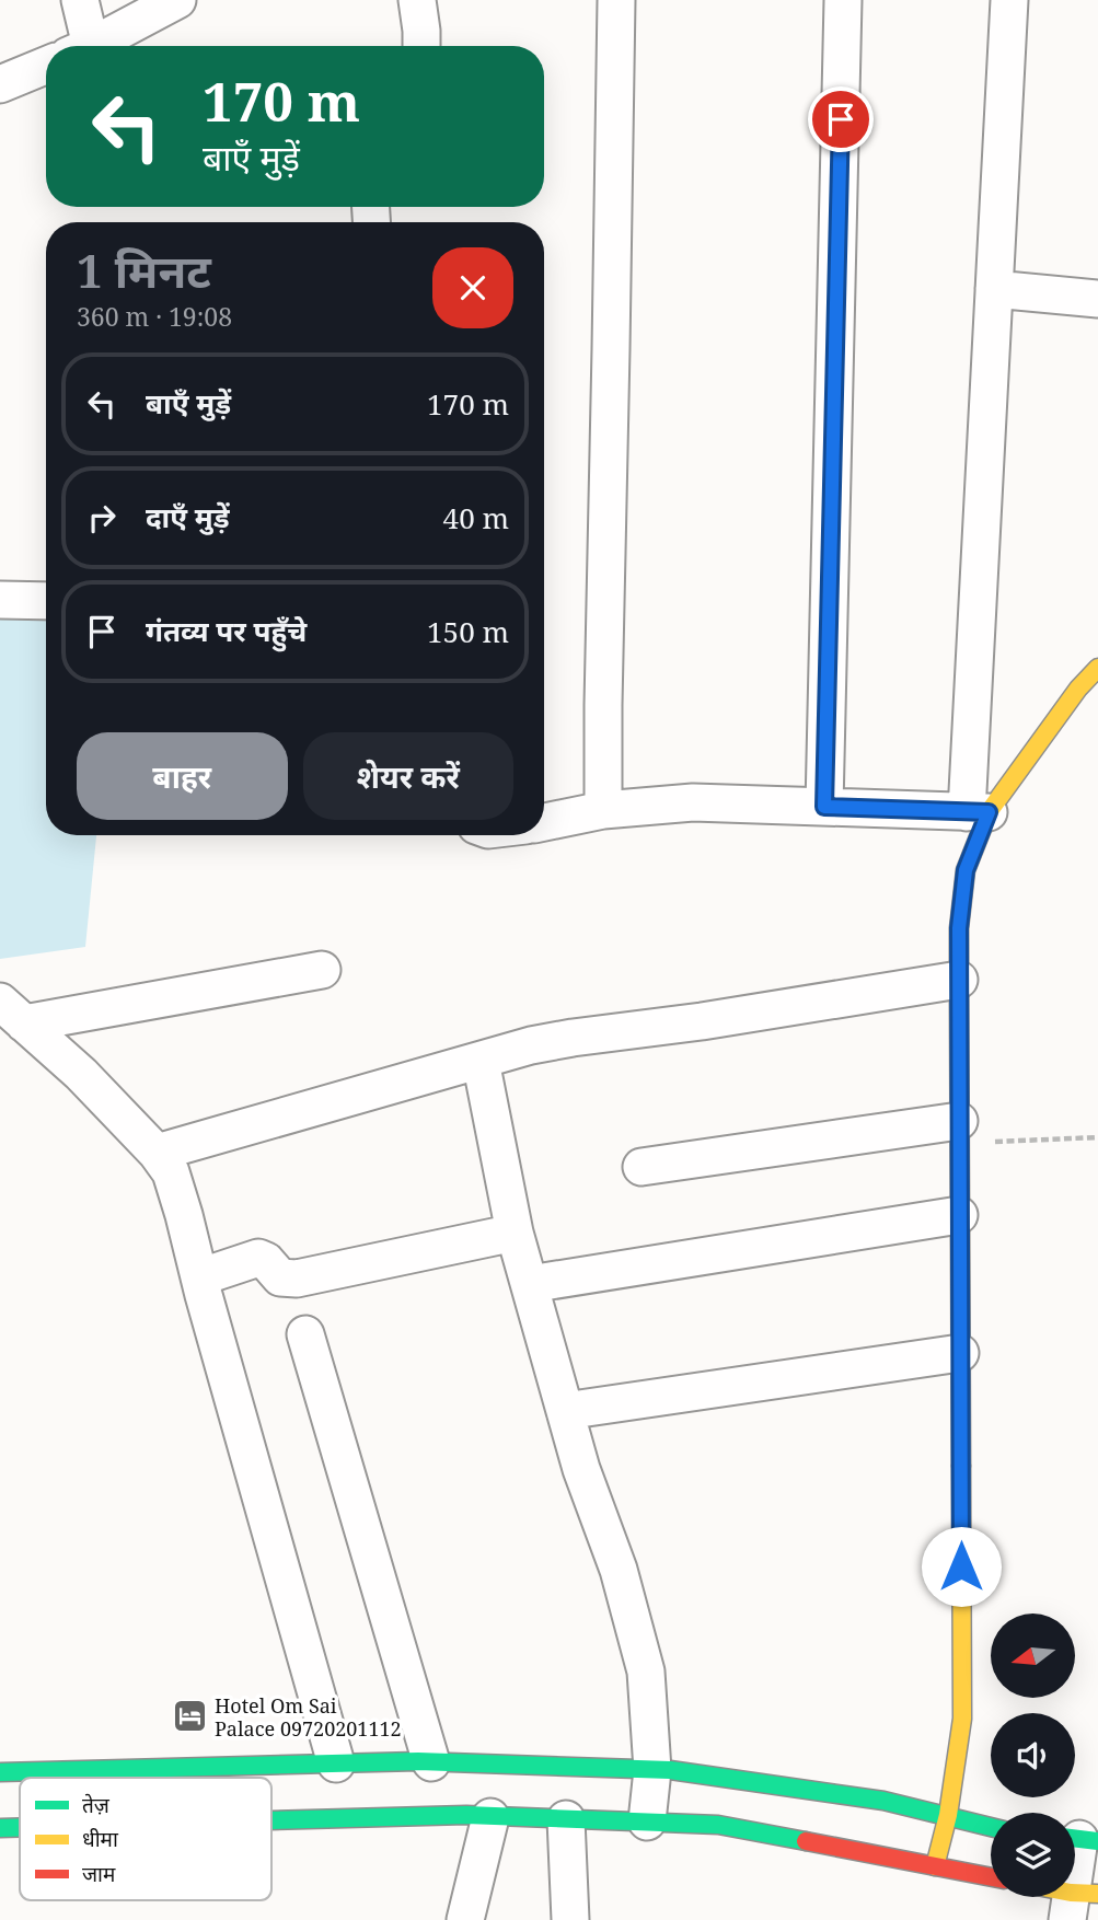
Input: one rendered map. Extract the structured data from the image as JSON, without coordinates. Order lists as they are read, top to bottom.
{
  "places": {
    "hotel": ["Hotel Om Sai Palace 09720201112"]
  },
  "legend": ["तेज़", "धीमा", "जाम"],
  "north": "left",
  "page": {
    "turn": ["170 m", "बाएँ मुड़ें"],
    "heading": ["1 मिनट", "360 m · 19:08"],
    "list": [
      {
        "name": "बाएँ मुड़ें",
        "value": "170 m"
      },
      {
        "name": "दाएँ मुड़ें",
        "value": "40 m"
      },
      {
        "name": "गंतव्य पर पहुँचे",
        "value": "150 m"
      }
    ],
    "buttons": ["बाहर", "शेयर करें"]
  }
}
